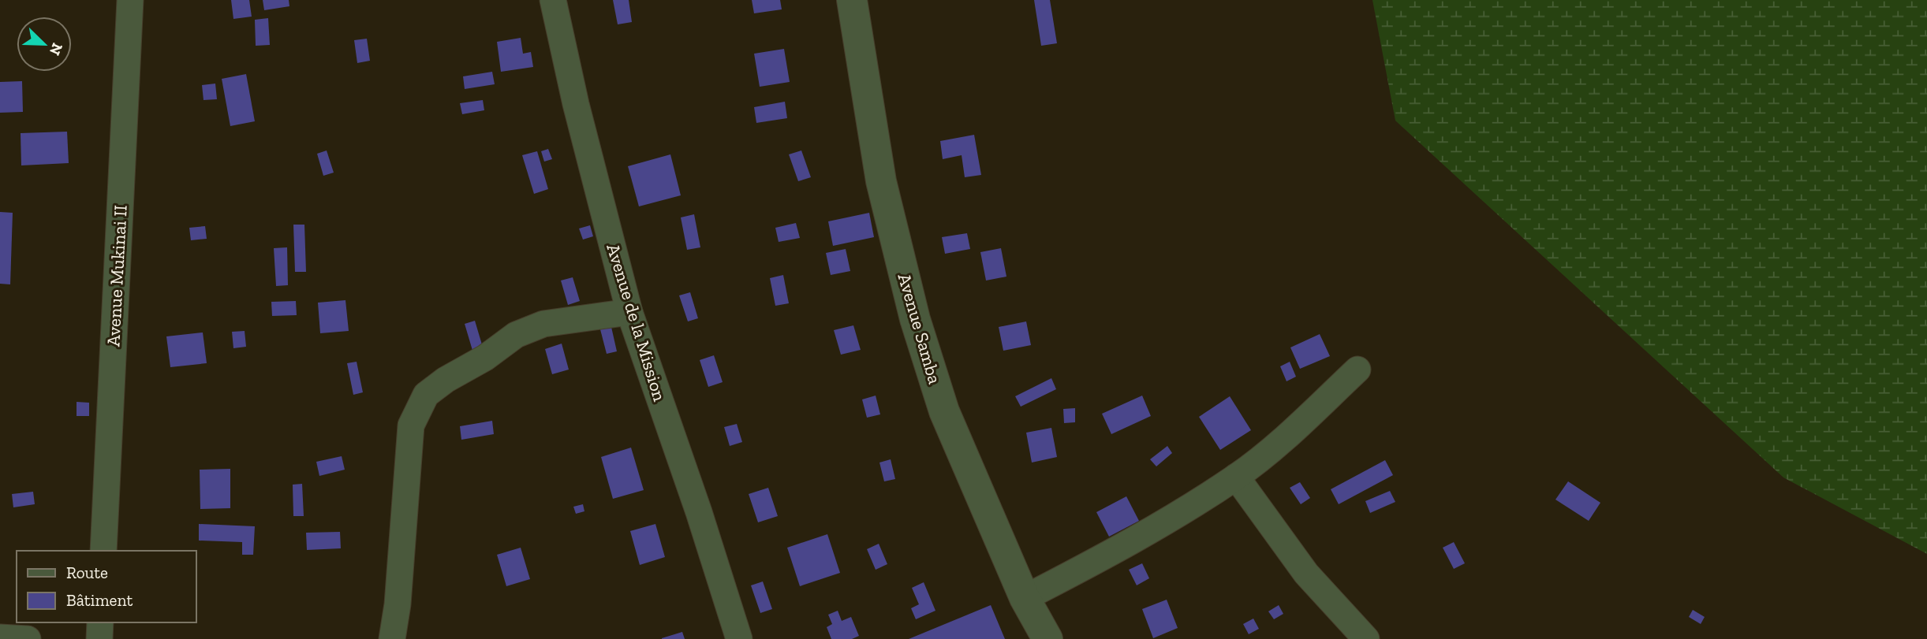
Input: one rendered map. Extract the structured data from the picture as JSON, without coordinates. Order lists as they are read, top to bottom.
{
  "streets": {
    "street": ["Avenue Mukinai II", "Avenue de la Mission", "Avenue Samba"]
  },
  "legend": ["Route", "Bâtiment"],
  "north": "bottom right"
}
